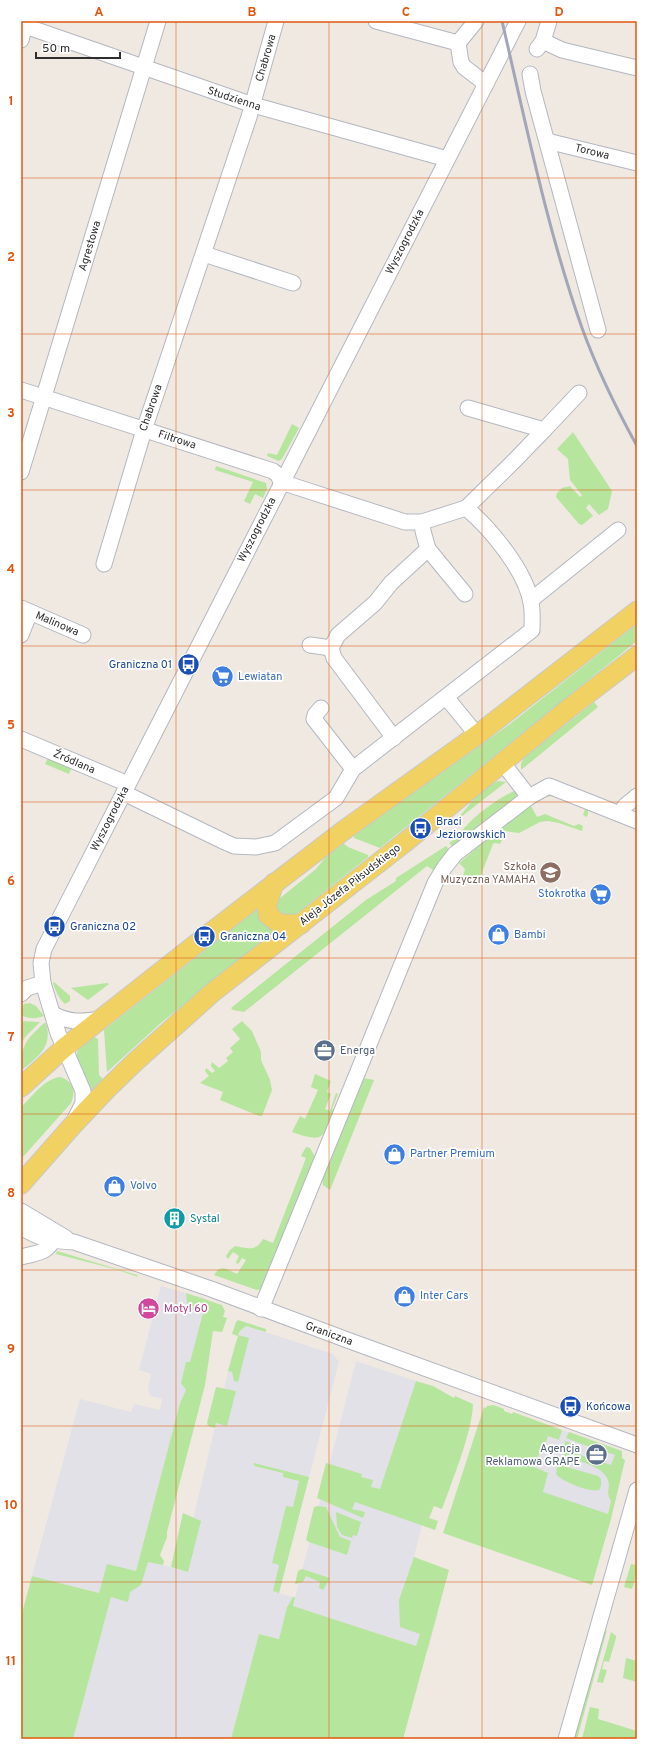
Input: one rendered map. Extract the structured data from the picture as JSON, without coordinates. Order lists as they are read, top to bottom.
{
  "streets": {
    "main road": ["Wyszogrodzka", "Aleja Józefa Piłsudskiego"],
    "street": [
      "Chabrowa",
      "Studzienna",
      "Torowa",
      "Agrestowa",
      "Filtrowa",
      "Malinowa",
      "Źródlana",
      "Graniczna"
    ]
  },
  "crossings": [
    ["Chabrowa", "Studzienna"],
    ["Chabrowa", "Filtrowa"],
    ["Studzienna", "Wyszogrodzka"],
    ["Studzienna", "Agrestowa"],
    ["Wyszogrodzka", "Filtrowa"],
    ["Wyszogrodzka", "Źródlana"],
    ["Wyszogrodzka", "Aleja Józefa Piłsudskiego"],
    ["Agrestowa", "Filtrowa"]
  ],
  "places": {
    "bus stop": [
      "Graniczna 01",
      "Braci Jeziorowskich",
      "Graniczna 02",
      "Graniczna 04",
      "Końcowa"
    ],
    "supermarket": ["Lewiatan", "Stokrotka"],
    "school or university": ["Szkoła Muzyczna YAMAHA"],
    "shop": [
      "Bambi",
      "Partner Premium",
      "Volvo",
      "Inter Cars"
    ],
    "office": ["Energa", "Agencja Reklamowa GRAPE"],
    "building": ["Systal"],
    "hotel": ["Motyl 60"]
  },
  "scale_bar": "50 m",
  "grid": {
    "columns": [
      "A",
      "B",
      "C",
      "D"
    ],
    "rows": [
      "1",
      "2",
      "3",
      "4",
      "5",
      "6",
      "7",
      "8",
      "9",
      "10",
      "11"
    ]
  }
}
